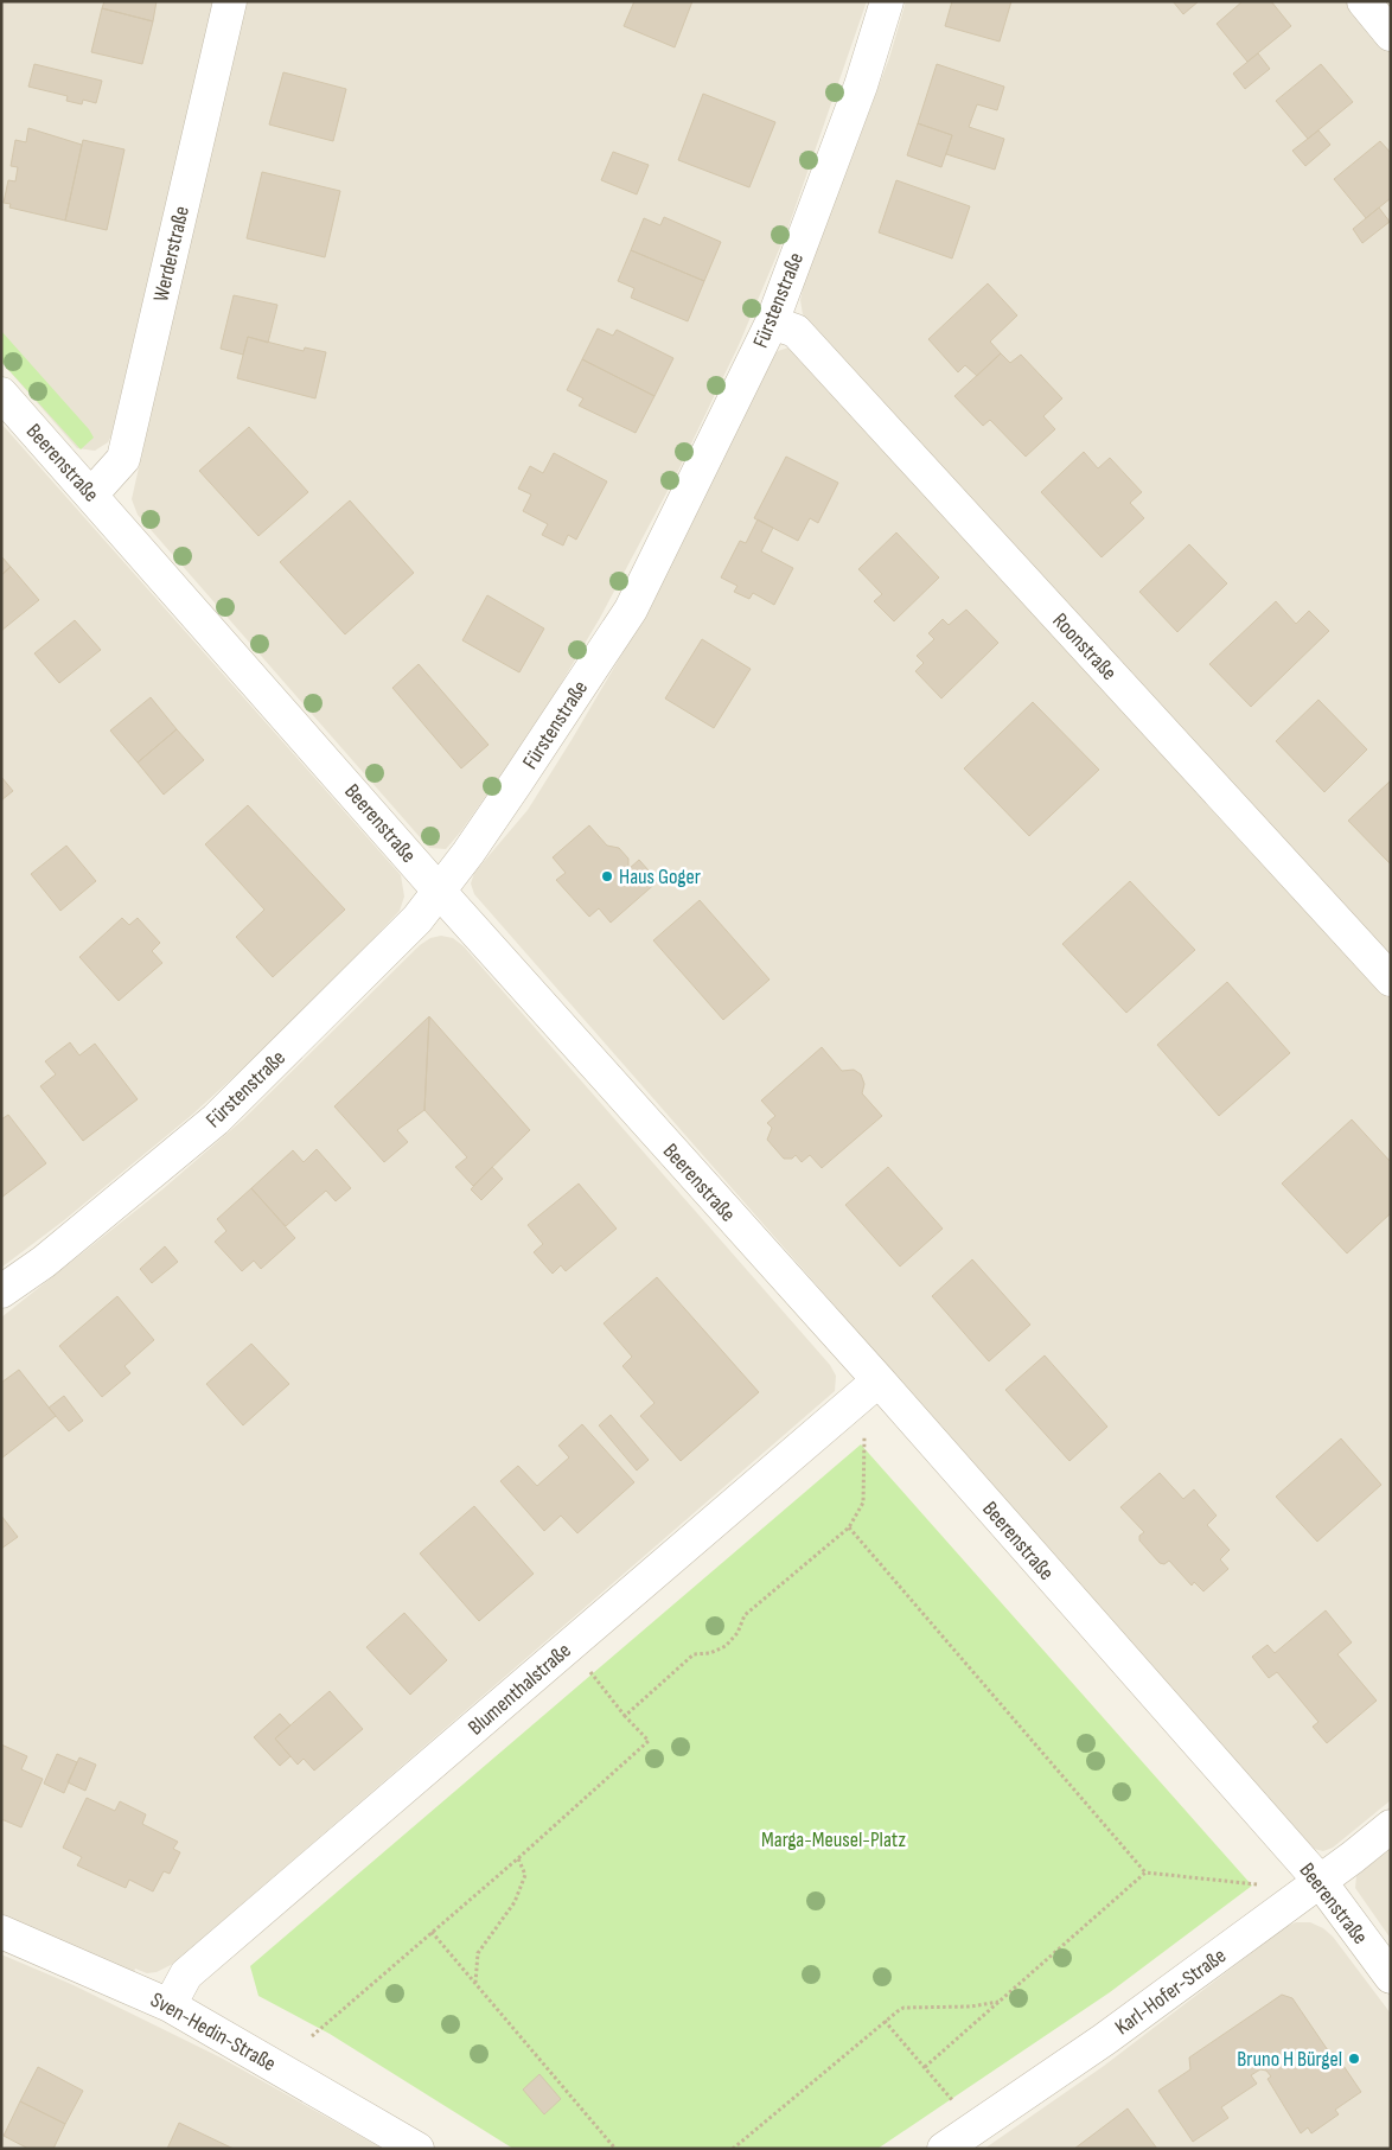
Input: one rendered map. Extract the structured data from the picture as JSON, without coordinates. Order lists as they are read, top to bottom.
{
  "streets": {
    "street": [
      "Werderstraße",
      "Fürstenstraße",
      "Beerenstraße",
      "Roonstraße",
      "Blumenthalstraße",
      "Karl-Hofer-Straße",
      "Sven-Hedin-Straße"
    ]
  },
  "crossings": [
    ["Werderstraße", "Beerenstraße"],
    ["Fürstenstraße", "Beerenstraße"],
    ["Fürstenstraße", "Roonstraße"],
    ["Beerenstraße", "Blumenthalstraße"],
    ["Beerenstraße", "Karl-Hofer-Straße"],
    ["Blumenthalstraße", "Sven-Hedin-Straße"]
  ],
  "parks": ["Marga-Meusel-Platz"],
  "places": ["Haus Goger", "Bruno H Bürgel"]
}
